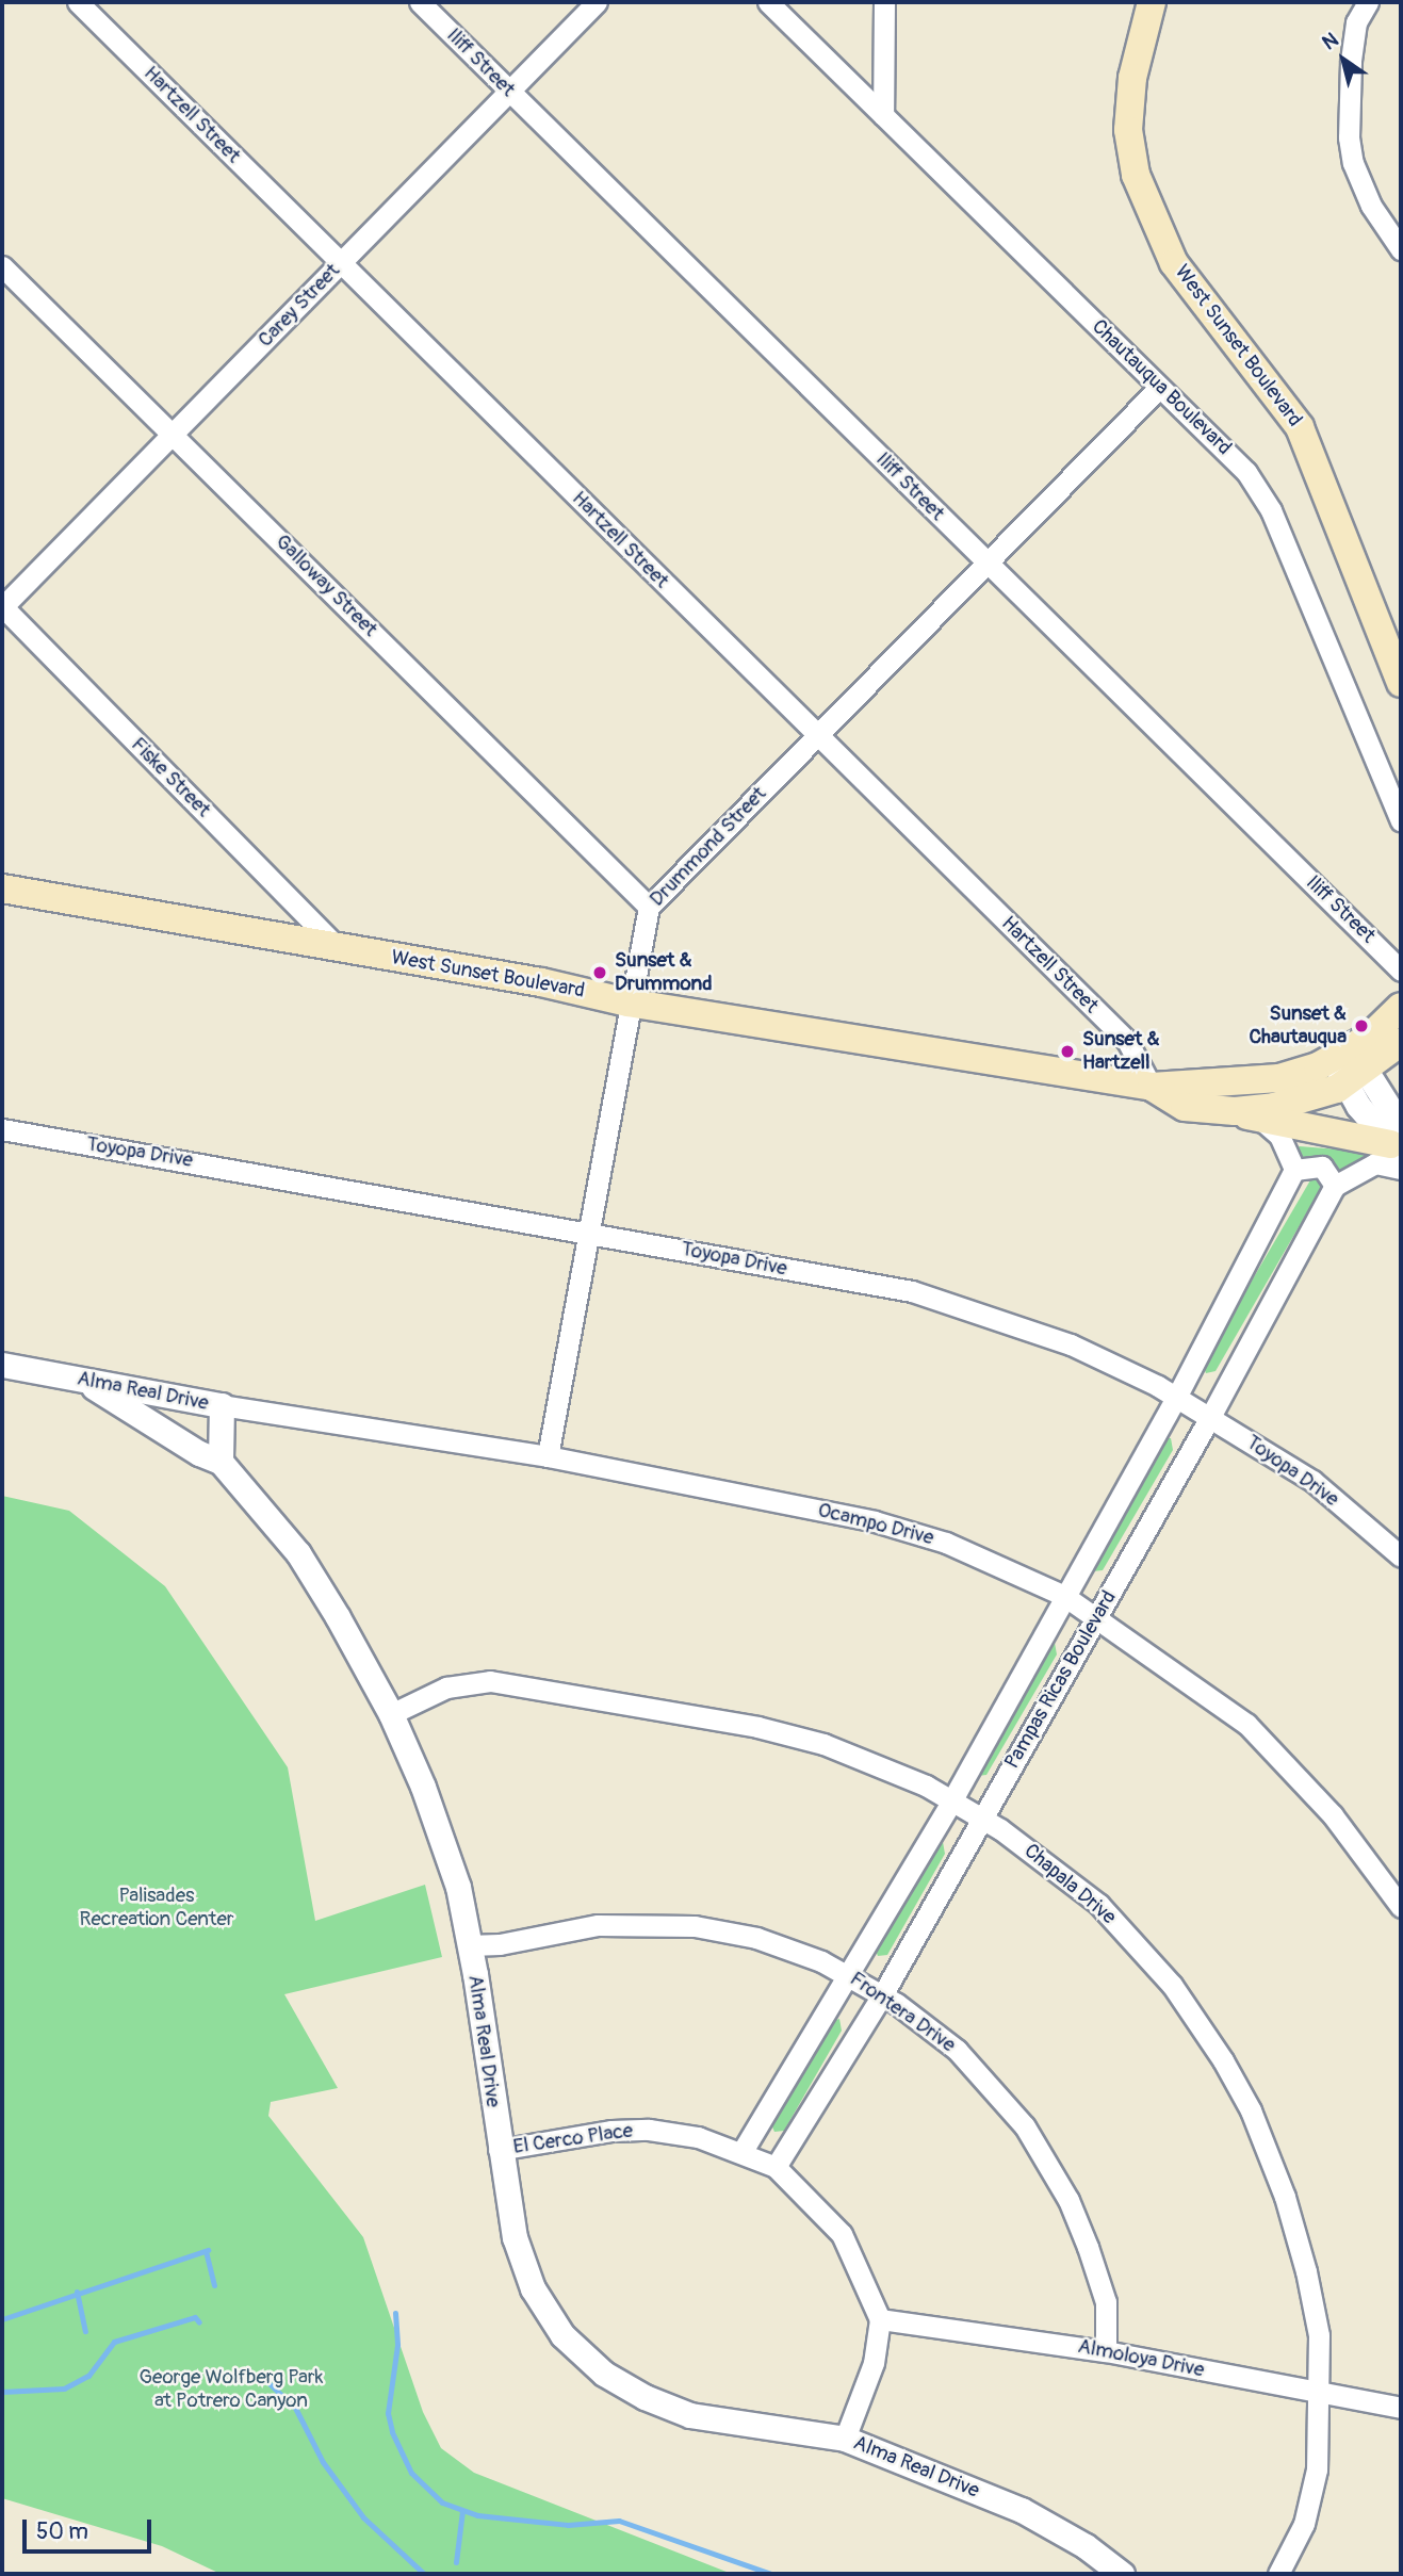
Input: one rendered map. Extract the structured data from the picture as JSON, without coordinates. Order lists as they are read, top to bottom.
{
  "streets": {
    "main road": ["West Sunset Boulevard"],
    "street": [
      "Iliff Street",
      "Hartzell Street",
      "Carey Street",
      "Chautauqua Boulevard",
      "Galloway Street",
      "Fiske Street",
      "Drummond Street",
      "Toyopa Drive",
      "Alma Real Drive",
      "Ocampo Drive",
      "Pampas Ricas Boulevard",
      "Chapala Drive",
      "Frontera Drive",
      "El Cerco Place",
      "Almoloya Drive"
    ]
  },
  "crossings": [
    ["Iliff Street", "Carey Street"],
    ["Iliff Street", "Drummond Street"],
    ["Hartzell Street", "Carey Street"],
    ["Hartzell Street", "West Sunset Boulevard"],
    ["Hartzell Street", "Drummond Street"],
    ["Carey Street", "Galloway Street"],
    ["Carey Street", "Fiske Street"],
    ["West Sunset Boulevard", "Fiske Street"],
    ["West Sunset Boulevard", "Drummond Street"],
    ["Chautauqua Boulevard", "Drummond Street"],
    ["Galloway Street", "Drummond Street"],
    ["Drummond Street", "Toyopa Drive"],
    ["Drummond Street", "Ocampo Drive"],
    ["Toyopa Drive", "Pampas Ricas Boulevard"],
    ["Alma Real Drive", "Ocampo Drive"],
    ["Alma Real Drive", "Chapala Drive"],
    ["Alma Real Drive", "Frontera Drive"],
    ["Alma Real Drive", "El Cerco Place"],
    ["Ocampo Drive", "Pampas Ricas Boulevard"],
    ["Pampas Ricas Boulevard", "Chapala Drive"],
    ["Pampas Ricas Boulevard", "Frontera Drive"],
    ["Pampas Ricas Boulevard", "El Cerco Place"],
    ["Chapala Drive", "Almoloya Drive"],
    ["Frontera Drive", "Almoloya Drive"],
    ["El Cerco Place", "Almoloya Drive"]
  ],
  "parks": ["Palisades Recreation Center", "George Wolfberg Park at Potrero Canyon"],
  "places": ["Sunset & Drummond", "Sunset & Chautauqua", "Sunset & Hartzell"],
  "scale_bar": "50 m",
  "north": "top left"
}
